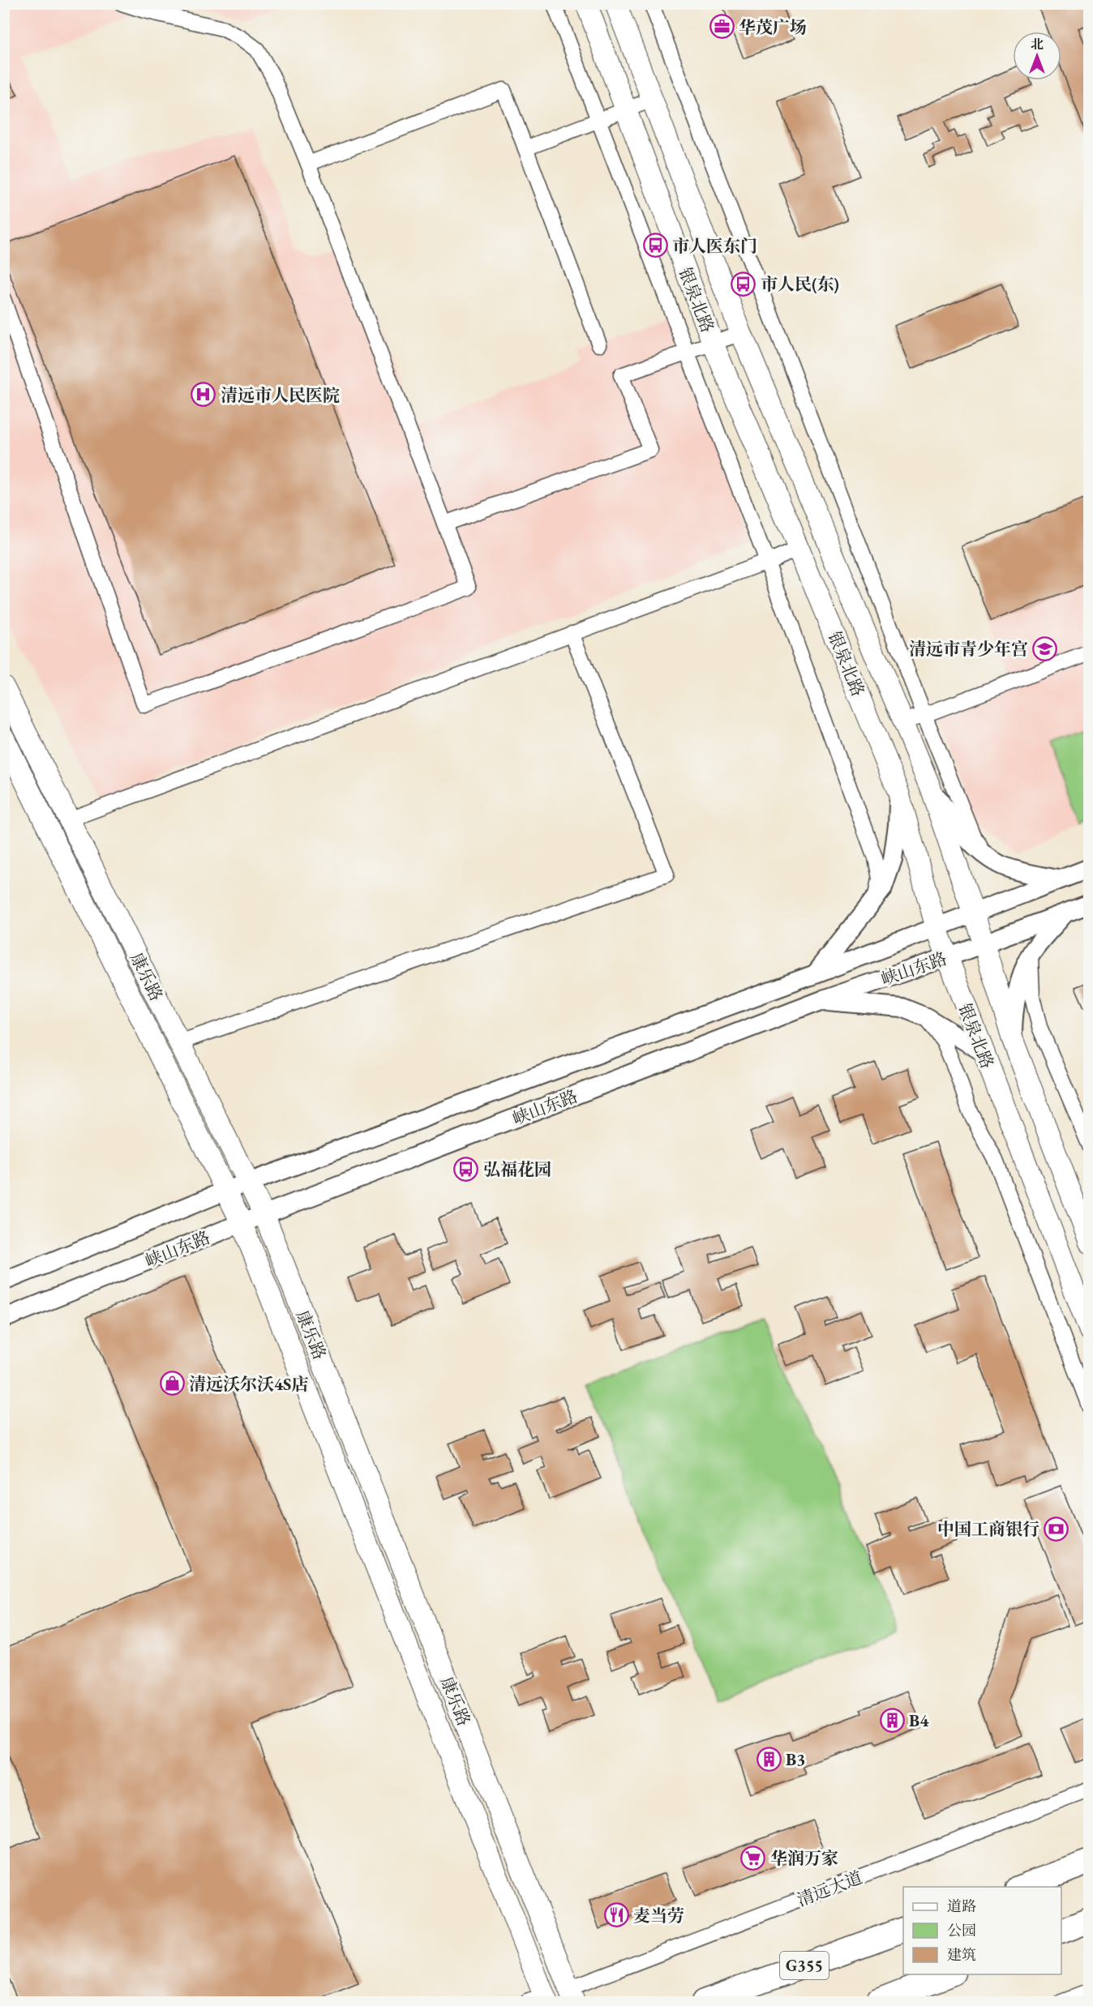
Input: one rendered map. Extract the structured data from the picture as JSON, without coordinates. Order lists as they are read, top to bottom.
{
  "streets": {
    "highway": ["G355"],
    "main road": ["银泉北路", "康乐路"],
    "street": ["峡山东路", "清远大道"]
  },
  "crossings": [
    ["银泉北路", "峡山东路"],
    ["峡山东路", "康乐路"],
    ["康乐路", "清远大道"]
  ],
  "places": {
    "office": ["华茂广场"],
    "bus stop": ["市人医东门", "市人民(东)", "弘福花园"],
    "hospital": ["清远市人民医院"],
    "school or university": ["清远市青少年宫"],
    "shop": ["清远沃尔沃4S店"],
    "bank": ["中国工商银行"],
    "building": ["B4", "B3"],
    "supermarket": ["华润万家"],
    "restaurant": ["麦当劳"]
  },
  "legend": ["道路", "公园", "建筑"],
  "north": "top"
}
